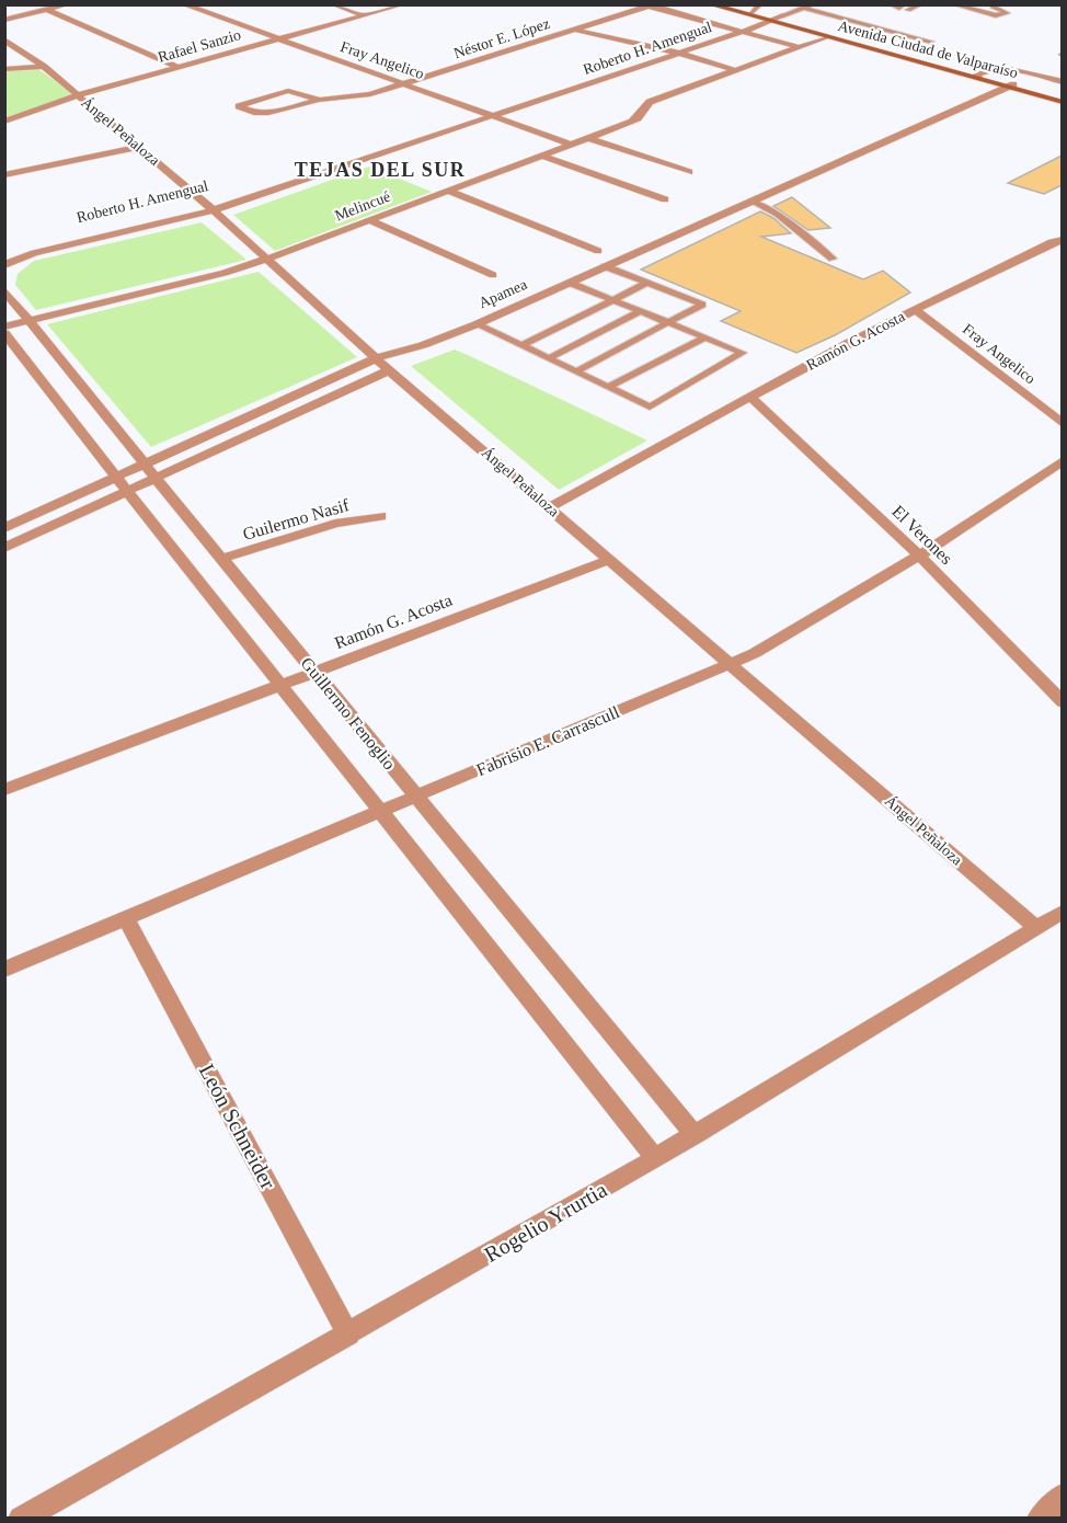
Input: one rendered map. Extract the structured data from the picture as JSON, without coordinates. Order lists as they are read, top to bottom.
{
  "streets": {
    "main road": ["Avenida Ciudad de Valparaíso"],
    "street": [
      "Néstor E. López",
      "Rafael Sanzio",
      "Roberto H. Amengual",
      "Fray Angelico",
      "Ángel Peñaloza",
      "Melincué",
      "Apamea",
      "Ramón G. Acosta",
      "Guilermo Nasif",
      "El Verones",
      "Guillermo Fenoglio",
      "Fabrisio E. Carrascull",
      "León Schneider",
      "Rogelio Yrurtia"
    ]
  },
  "crossings": [
    ["Néstor E. López", "Fray Angelico"],
    ["Rafael Sanzio", "Fray Angelico"],
    ["Rafael Sanzio", "Ángel Peñaloza"],
    ["Roberto H. Amengual", "Avenida Ciudad de Valparaíso"],
    ["Roberto H. Amengual", "Fray Angelico"],
    ["Roberto H. Amengual", "Ángel Peñaloza"],
    ["Avenida Ciudad de Valparaíso", "Melincué"],
    ["Avenida Ciudad de Valparaíso", "Apamea"],
    ["Fray Angelico", "Melincué"],
    ["Fray Angelico", "Ramón G. Acosta"],
    ["Ángel Peñaloza", "Melincué"],
    ["Ángel Peñaloza", "Apamea"],
    ["Ángel Peñaloza", "Ramón G. Acosta"],
    ["Ángel Peñaloza", "Fabrisio E. Carrascull"],
    ["Ángel Peñaloza", "Rogelio Yrurtia"],
    ["Melincué", "Guillermo Fenoglio"],
    ["Apamea", "Guillermo Fenoglio"],
    ["Ramón G. Acosta", "El Verones"],
    ["Ramón G. Acosta", "Guillermo Fenoglio"],
    ["Guilermo Nasif", "Guillermo Fenoglio"],
    ["El Verones", "Fabrisio E. Carrascull"],
    ["Guillermo Fenoglio", "Fabrisio E. Carrascull"],
    ["Guillermo Fenoglio", "Rogelio Yrurtia"],
    ["Fabrisio E. Carrascull", "León Schneider"],
    ["León Schneider", "Rogelio Yrurtia"]
  ],
  "districts": ["TEJAS DEL SUR"]
}
